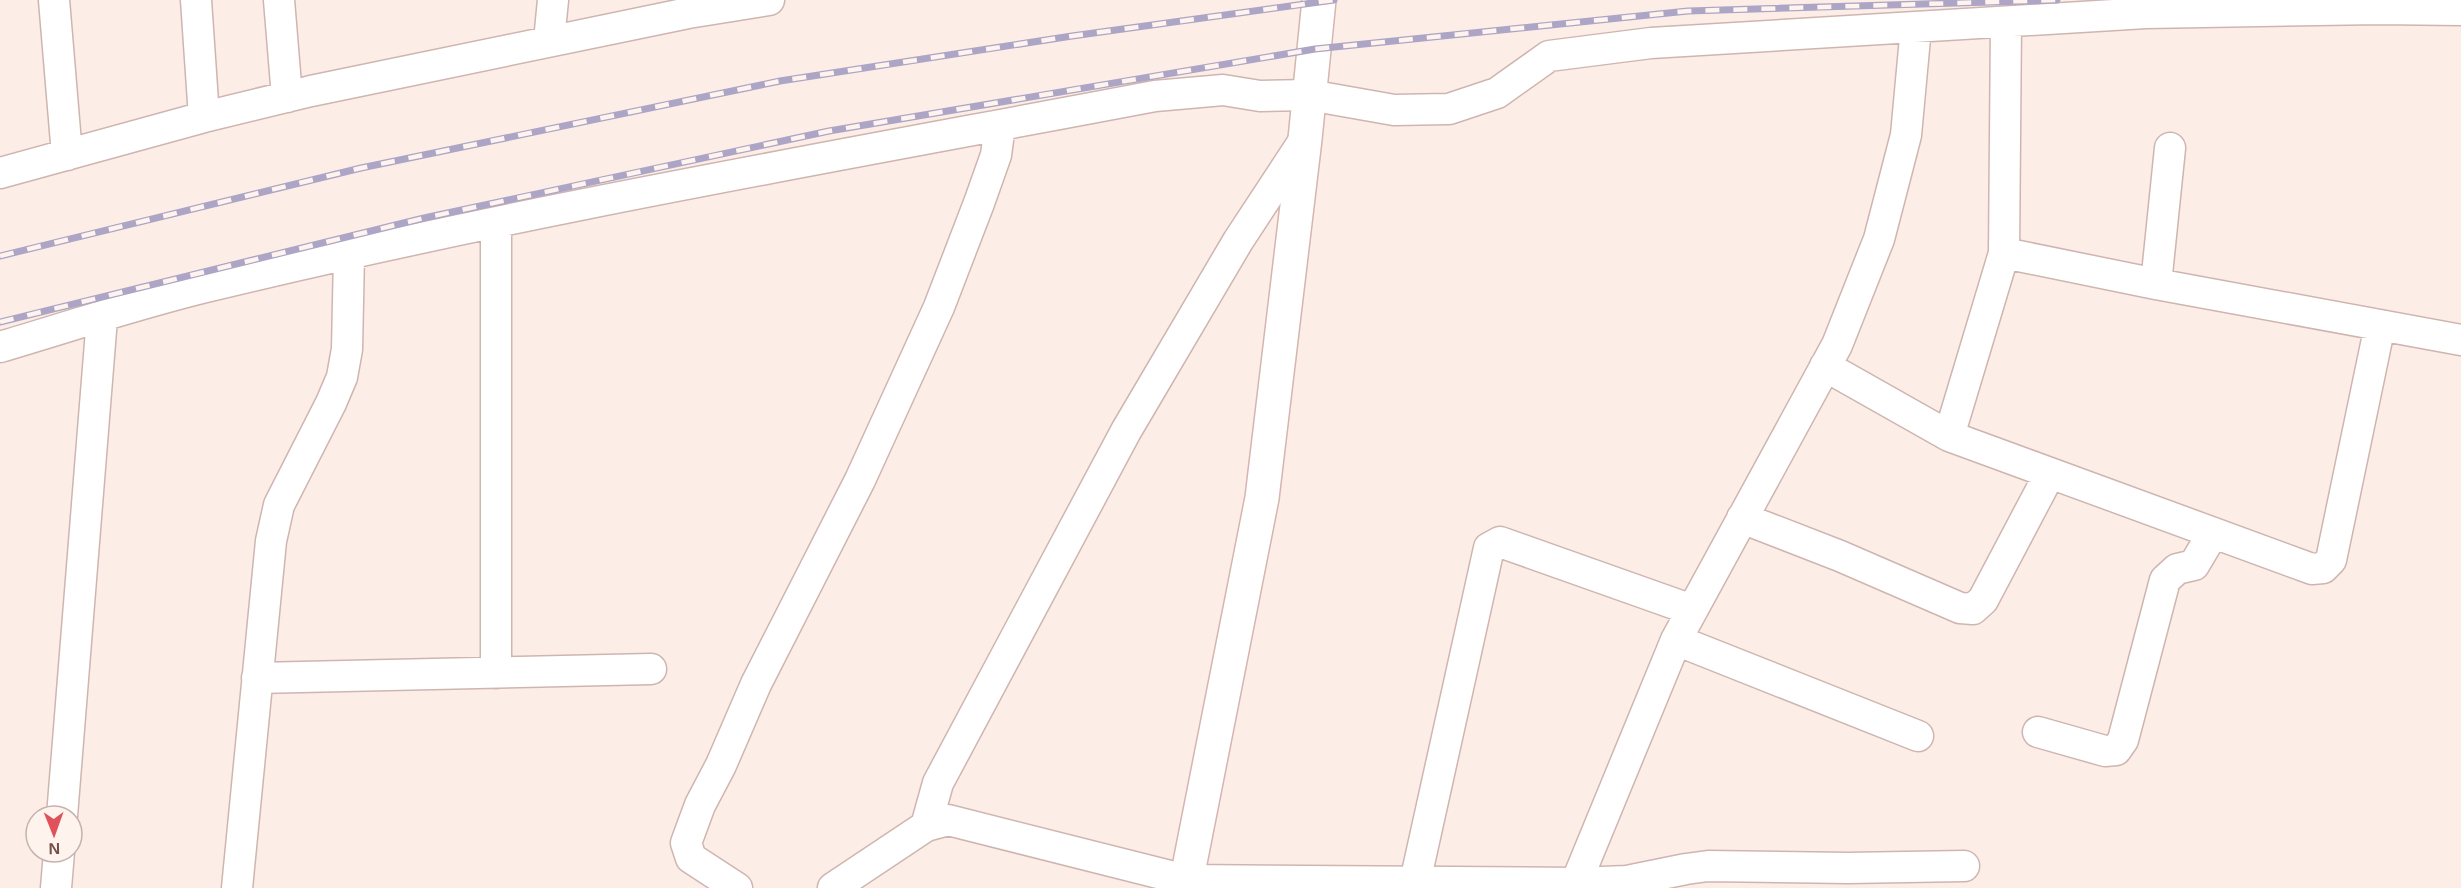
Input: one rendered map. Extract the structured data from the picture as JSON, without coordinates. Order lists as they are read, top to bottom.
{
  "north": "bottom"
}
